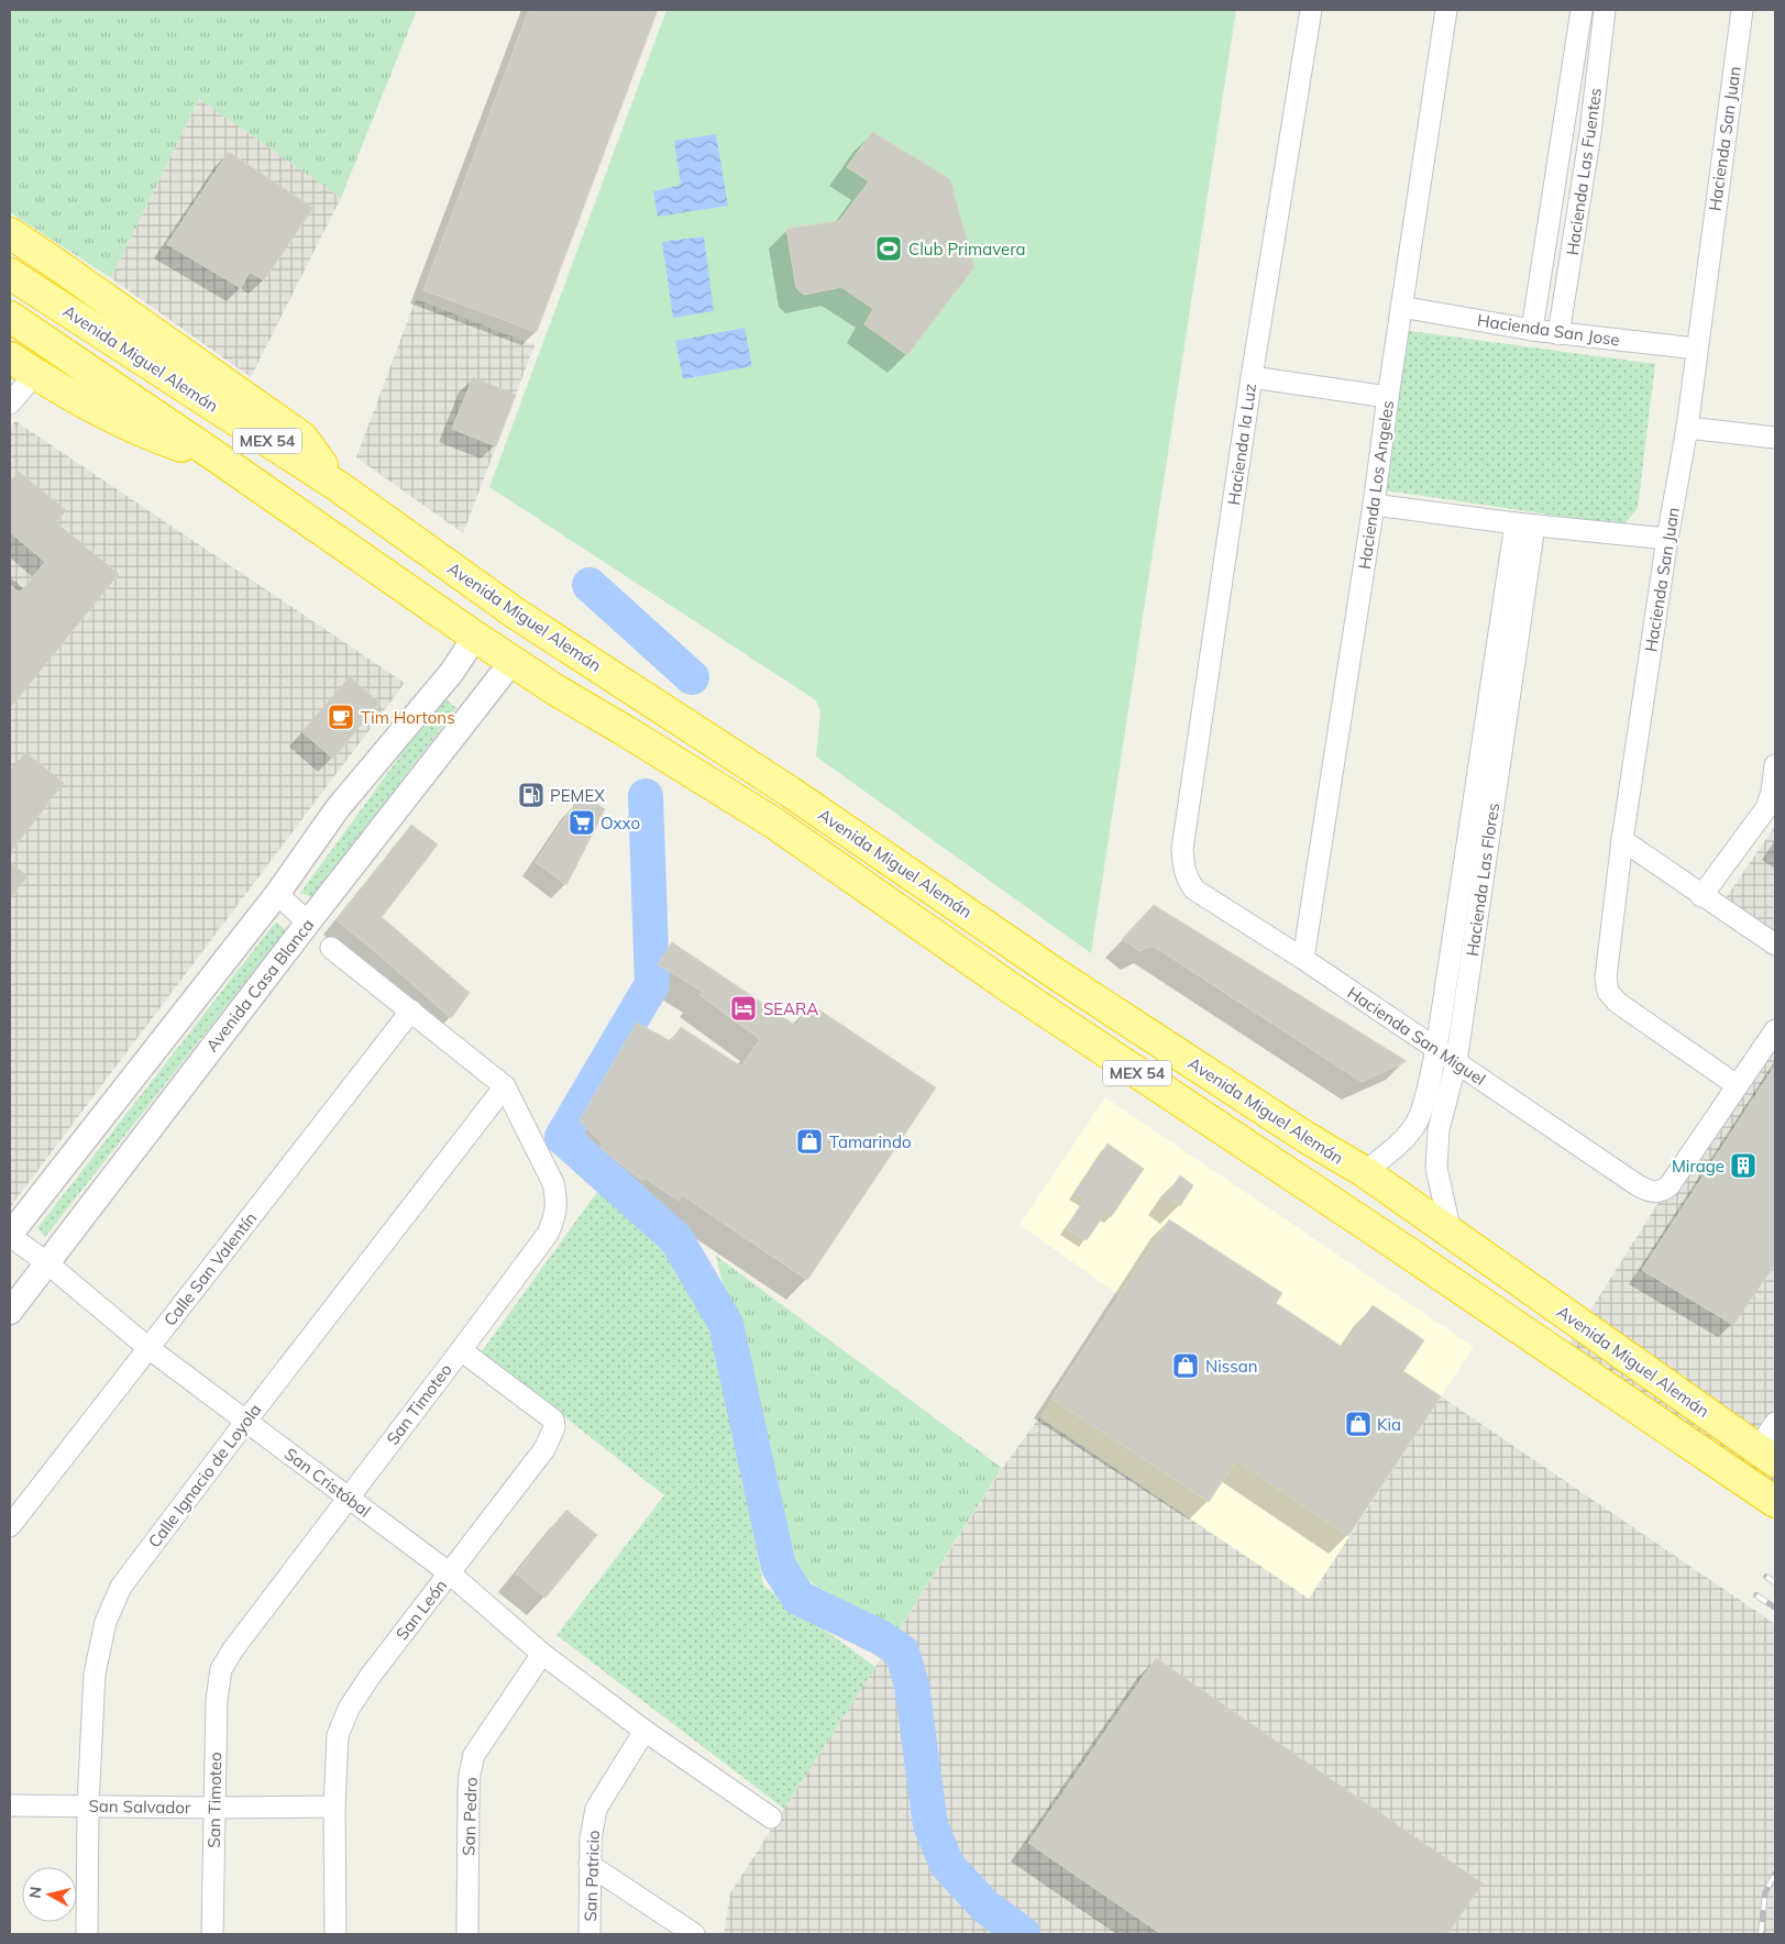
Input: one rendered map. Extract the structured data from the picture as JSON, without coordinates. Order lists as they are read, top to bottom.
{
  "streets": {
    "highway": ["Avenida Miguel Alemán", "MEX 54"],
    "street": [
      "Hacienda San Juan",
      "Hacienda Las Fuentes",
      "Hacienda San Jose",
      "Hacienda la Luz",
      "Hacienda Los Angeles",
      "Hacienda Las Flores",
      "Avenida Casa Blanca",
      "Hacienda San Miguel",
      "Calle San Valentín",
      "San Timoteo",
      "Calle Ignacio de Loyola",
      "San Cristóbal",
      "San León",
      "San Salvador",
      "San Pedro",
      "San Patricio"
    ]
  },
  "crossings": [
    ["Hacienda San Juan", "Hacienda San Jose"],
    ["Hacienda San Juan", "Hacienda San Miguel"],
    ["Hacienda Las Fuentes", "Hacienda San Jose"],
    ["Hacienda San Jose", "Hacienda Los Angeles"],
    ["Avenida Miguel Alemán", "Hacienda Las Flores"],
    ["MEX 54", "Avenida Casa Blanca"],
    ["Hacienda la Luz", "Hacienda San Miguel"],
    ["Hacienda Los Angeles", "Hacienda San Miguel"],
    ["Hacienda Las Flores", "Hacienda San Miguel"],
    ["Avenida Casa Blanca", "San Cristóbal"],
    ["Calle San Valentín", "San Timoteo"],
    ["Calle San Valentín", "San Cristóbal"],
    ["San Timoteo", "Calle Ignacio de Loyola"],
    ["San Timoteo", "San Cristóbal"],
    ["San Timoteo", "San León"],
    ["San Timoteo", "San Salvador"],
    ["Calle Ignacio de Loyola", "San Cristóbal"],
    ["Calle Ignacio de Loyola", "San Salvador"],
    ["San Cristóbal", "San León"],
    ["San Cristóbal", "San Pedro"],
    ["San Cristóbal", "San Patricio"],
    ["San León", "San Salvador"]
  ],
  "places": {
    "sports": ["Club Primavera"],
    "cafe": ["Tim Hortons"],
    "fuel station": ["PEMEX"],
    "supermarket": ["Oxxo"],
    "hotel": ["SEARA"],
    "shop": ["Tamarindo", "Nissan", "Kia"],
    "building": ["Mirage"]
  },
  "north": "left"
}
